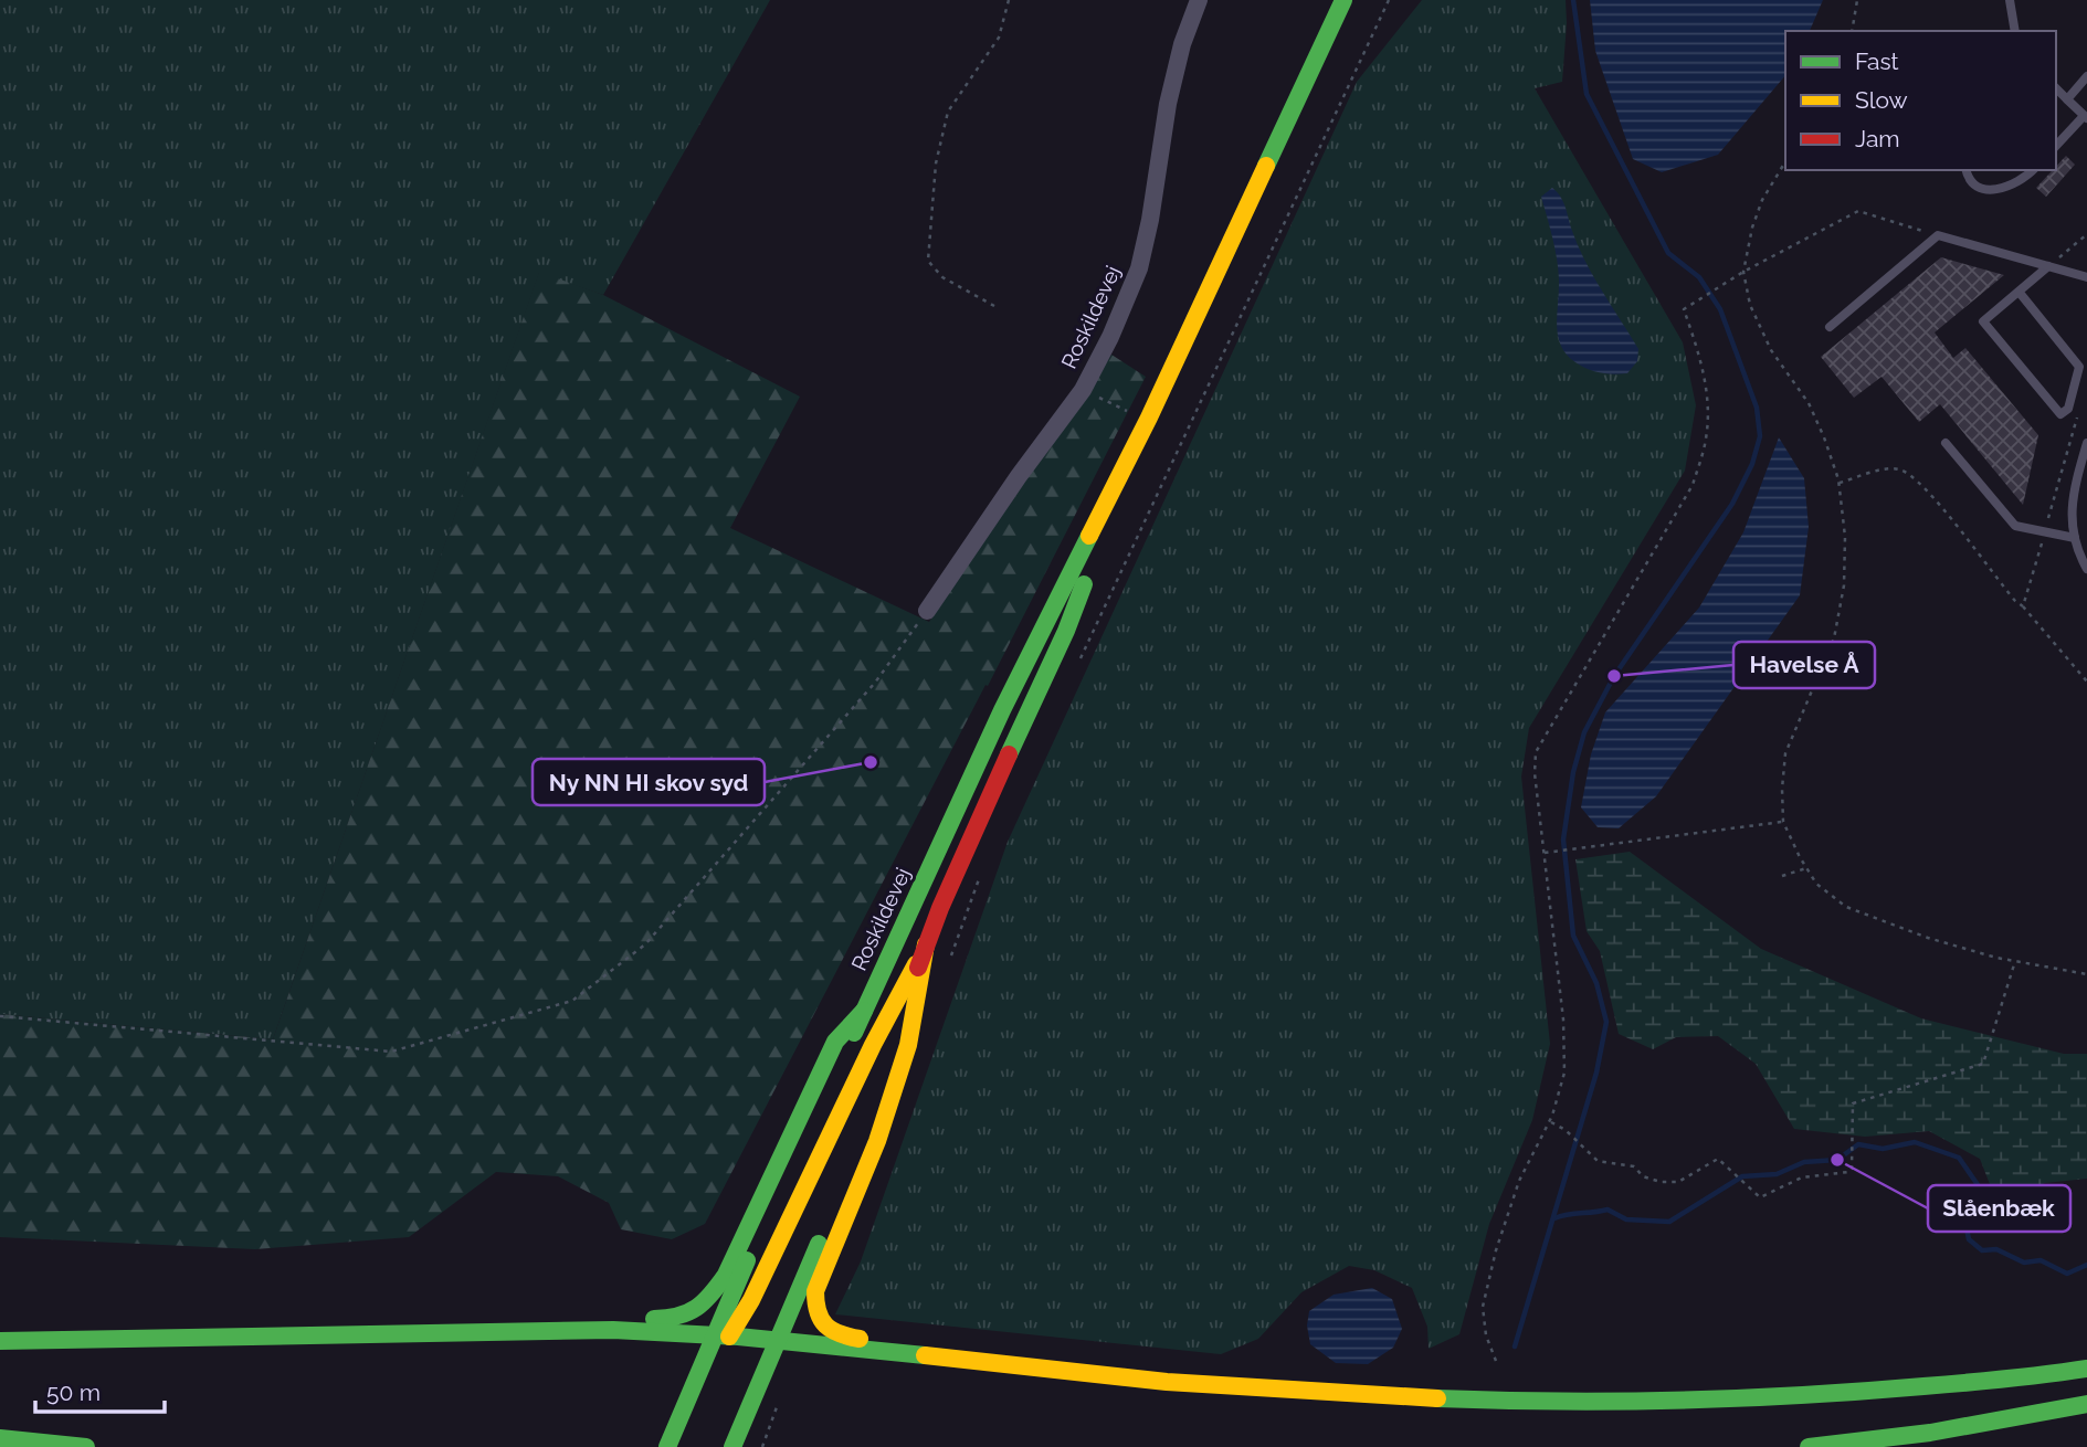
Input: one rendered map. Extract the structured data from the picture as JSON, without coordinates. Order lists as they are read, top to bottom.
{
  "streets": {
    "main road": ["Roskildevej"]
  },
  "places": ["Havelse Å", "Ny NN HI skov syd", "Slåenbæk"],
  "legend": ["Fast", "Slow", "Jam"],
  "scale_bar": "50 m"
}
